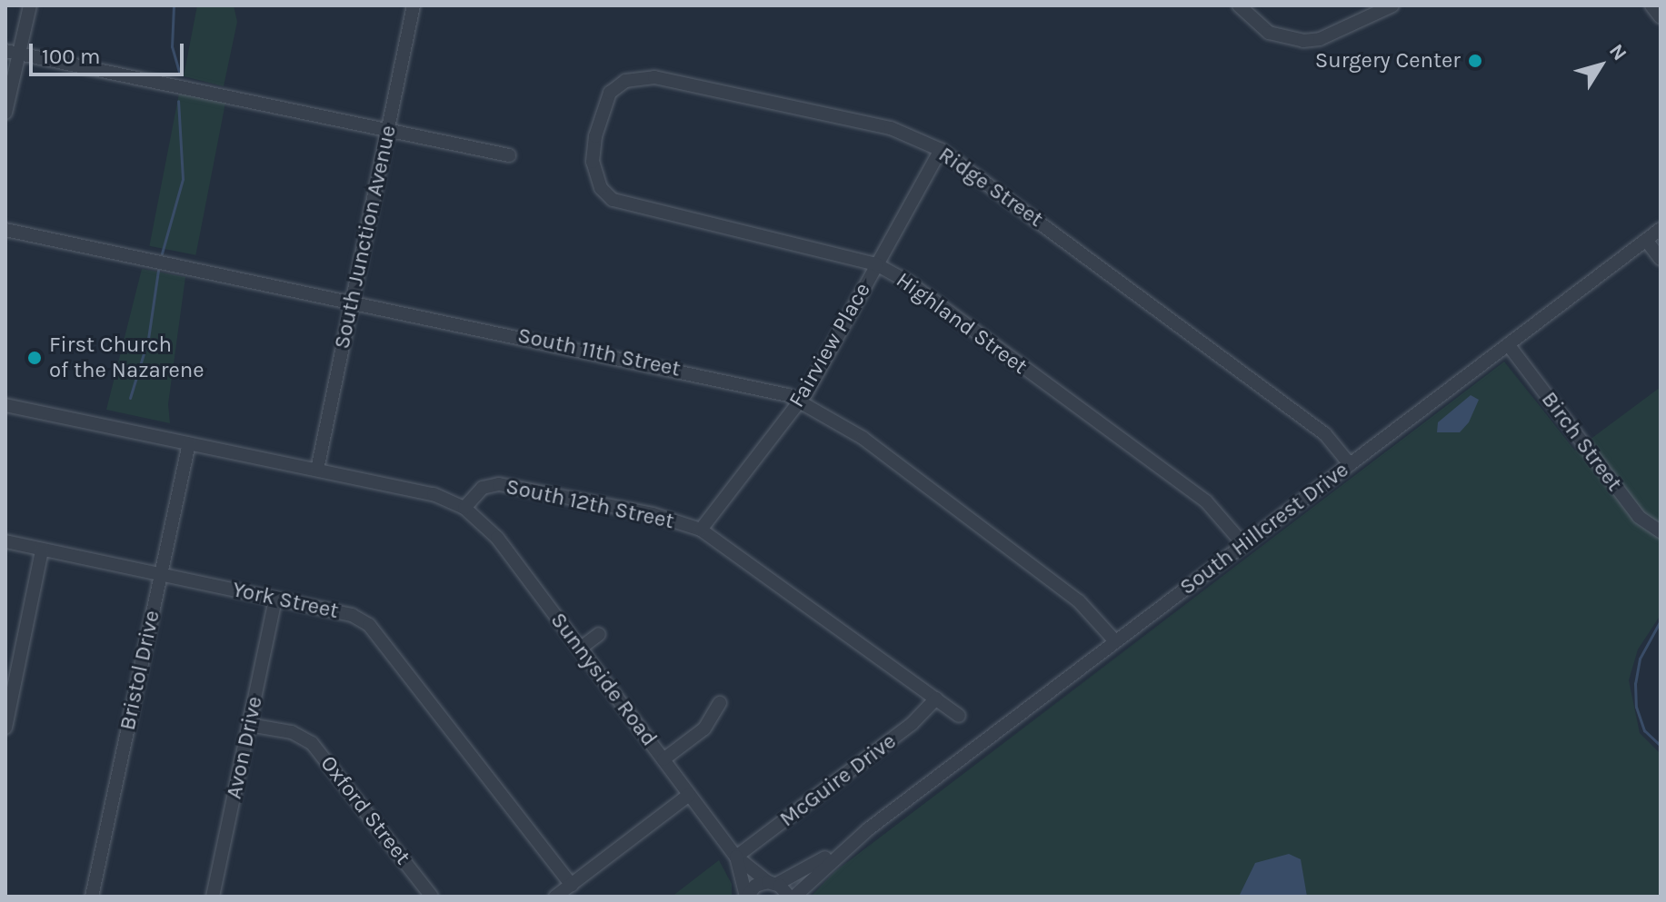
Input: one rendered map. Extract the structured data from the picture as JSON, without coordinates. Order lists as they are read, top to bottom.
{
  "streets": {
    "street": [
      "Ridge Street",
      "South Junction Avenue",
      "Highland Street",
      "Fairview Place",
      "South 11th Street",
      "Birch Street",
      "South 12th Street",
      "South Hillcrest Drive",
      "York Street",
      "Bristol Drive",
      "Sunnyside Road",
      "Avon Drive",
      "McGuire Drive",
      "Oxford Street"
    ]
  },
  "crossings": [
    ["Ridge Street", "Highland Street"],
    ["Ridge Street", "Fairview Place"],
    ["Ridge Street", "South Hillcrest Drive"],
    ["South Junction Avenue", "South 11th Street"],
    ["Highland Street", "Fairview Place"],
    ["Highland Street", "South Hillcrest Drive"],
    ["Fairview Place", "South 11th Street"],
    ["Fairview Place", "South 12th Street"],
    ["South 11th Street", "South Hillcrest Drive"],
    ["Birch Street", "South Hillcrest Drive"],
    ["South 12th Street", "Sunnyside Road"],
    ["South 12th Street", "McGuire Drive"],
    ["York Street", "Bristol Drive"],
    ["York Street", "Avon Drive"],
    ["Sunnyside Road", "McGuire Drive"],
    ["Avon Drive", "Oxford Street"]
  ],
  "places": ["Surgery Center", "First Church of the Nazarene"],
  "scale_bar": "100 m",
  "north": "top right"
}
